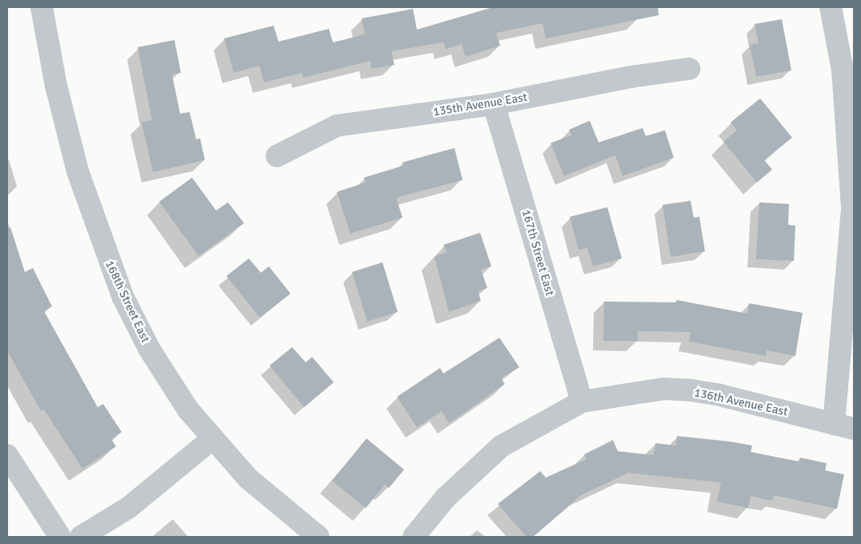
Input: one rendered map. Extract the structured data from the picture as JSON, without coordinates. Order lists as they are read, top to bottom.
{
  "streets": {
    "street": [
      "135th Avenue East",
      "167th Street East",
      "168th Street East",
      "136th Avenue East"
    ]
  },
  "crossings": [
    ["135th Avenue East", "167th Street East"],
    ["167th Street East", "136th Avenue East"]
  ]
}
